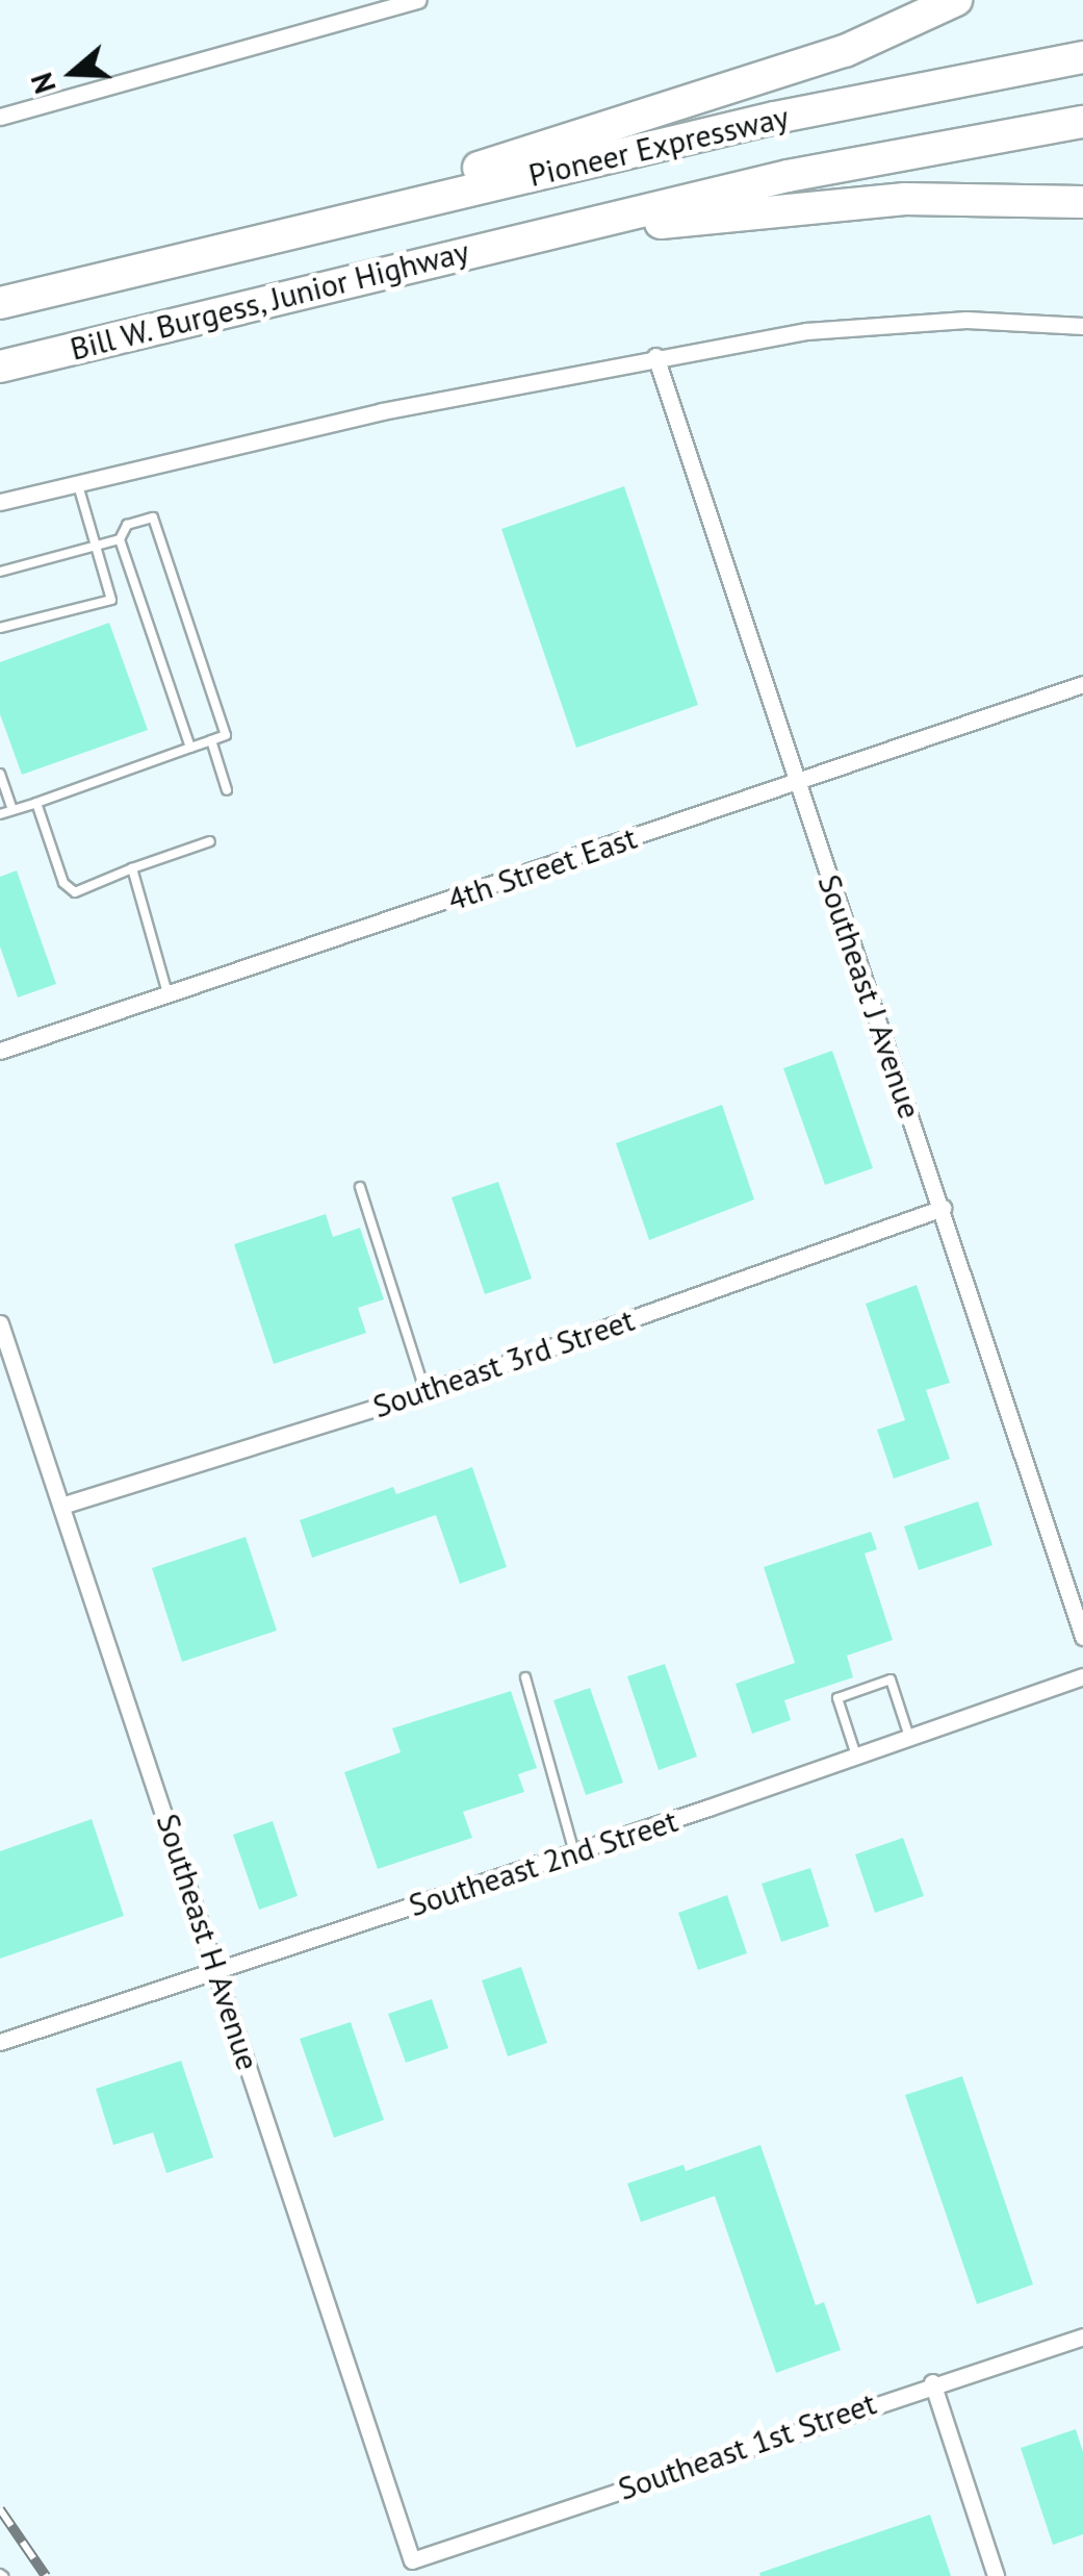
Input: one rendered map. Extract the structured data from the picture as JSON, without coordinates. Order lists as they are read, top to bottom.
{
  "streets": {
    "highway": ["Pioneer Expressway", "Bill W. Burgess, Junior Highway"],
    "street": [
      "4th Street East",
      "Southeast J Avenue",
      "Southeast 3rd Street",
      "Southeast 2nd Street",
      "Southeast H Avenue",
      "Southeast 1st Street"
    ]
  },
  "crossings": [
    ["Pioneer Expressway", "Bill W. Burgess, Junior Highway"],
    ["4th Street East", "Southeast J Avenue"],
    ["Southeast J Avenue", "Southeast 3rd Street"],
    ["Southeast 3rd Street", "Southeast H Avenue"],
    ["Southeast 2nd Street", "Southeast H Avenue"],
    ["Southeast H Avenue", "Southeast 1st Street"]
  ],
  "north": "left"
}
